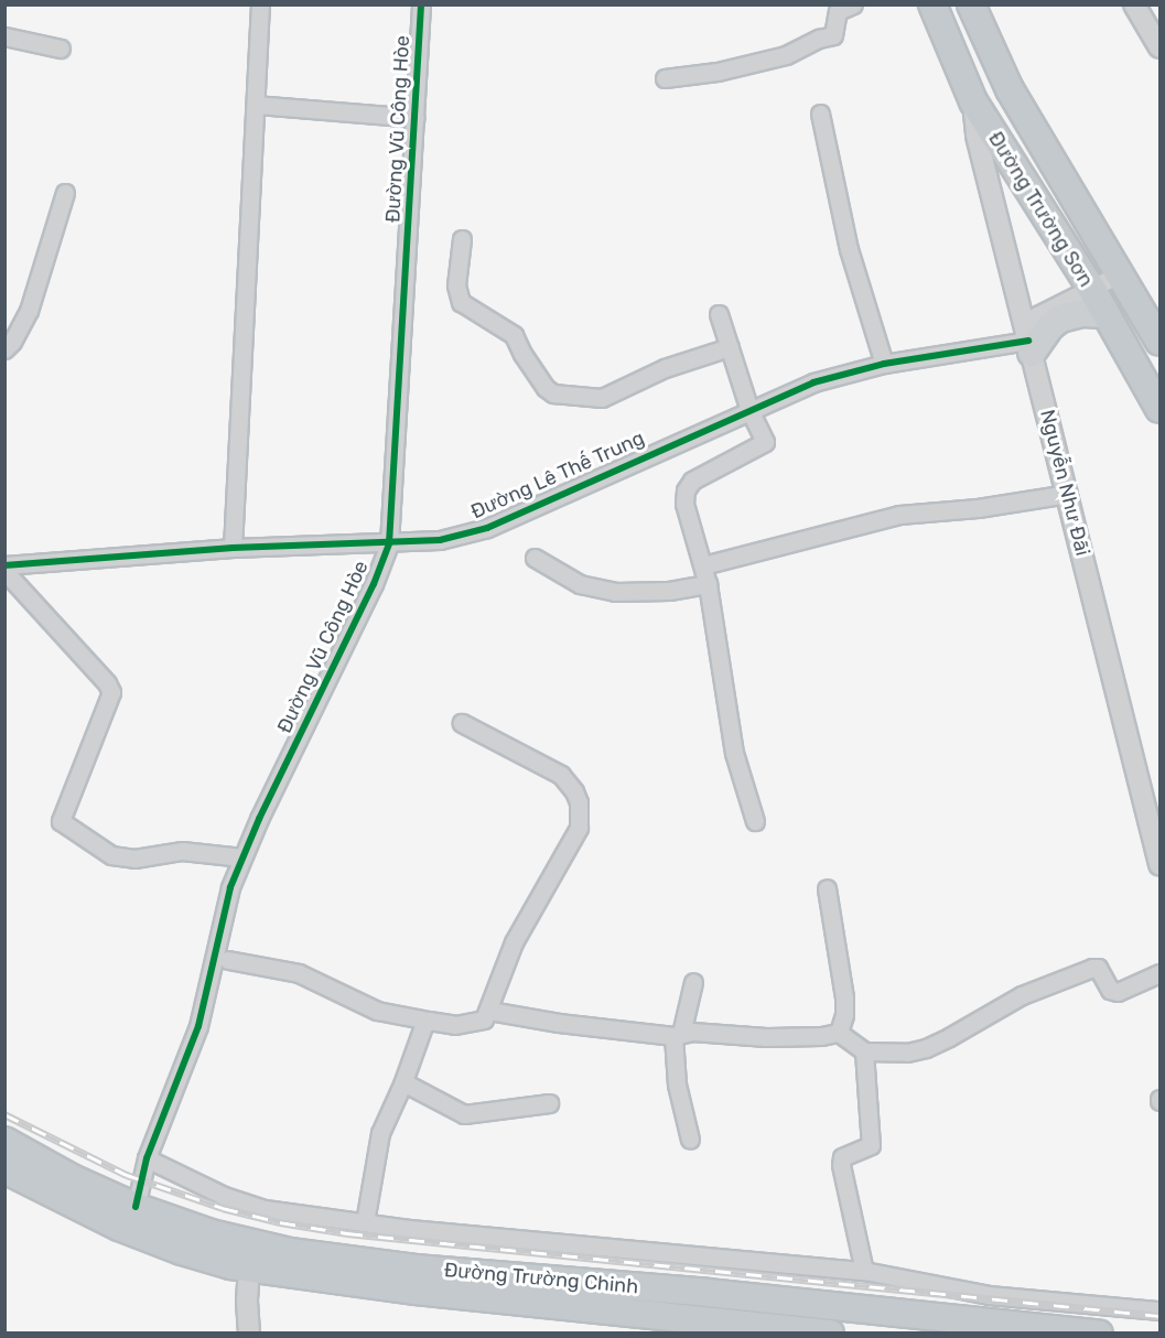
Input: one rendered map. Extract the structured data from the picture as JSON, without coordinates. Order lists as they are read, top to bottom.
{
  "streets": {
    "highway": ["Đường Trường Sơn", "Đường Trường Chinh"],
    "street": ["Đường Vũ Công Hòe", "Đường Lê Thế Trung", "Nguyễn Như Đãi"]
  },
  "crossings": [
    ["Đường Vũ Công Hòe", "Đường Lê Thế Trung"],
    ["Đường Vũ Công Hòe", "Đường Trường Chinh"],
    ["Đường Trường Sơn", "Đường Lê Thế Trung"],
    ["Đường Trường Sơn", "Nguyễn Như Đãi"],
    ["Đường Lê Thế Trung", "Nguyễn Như Đãi"]
  ]
}
